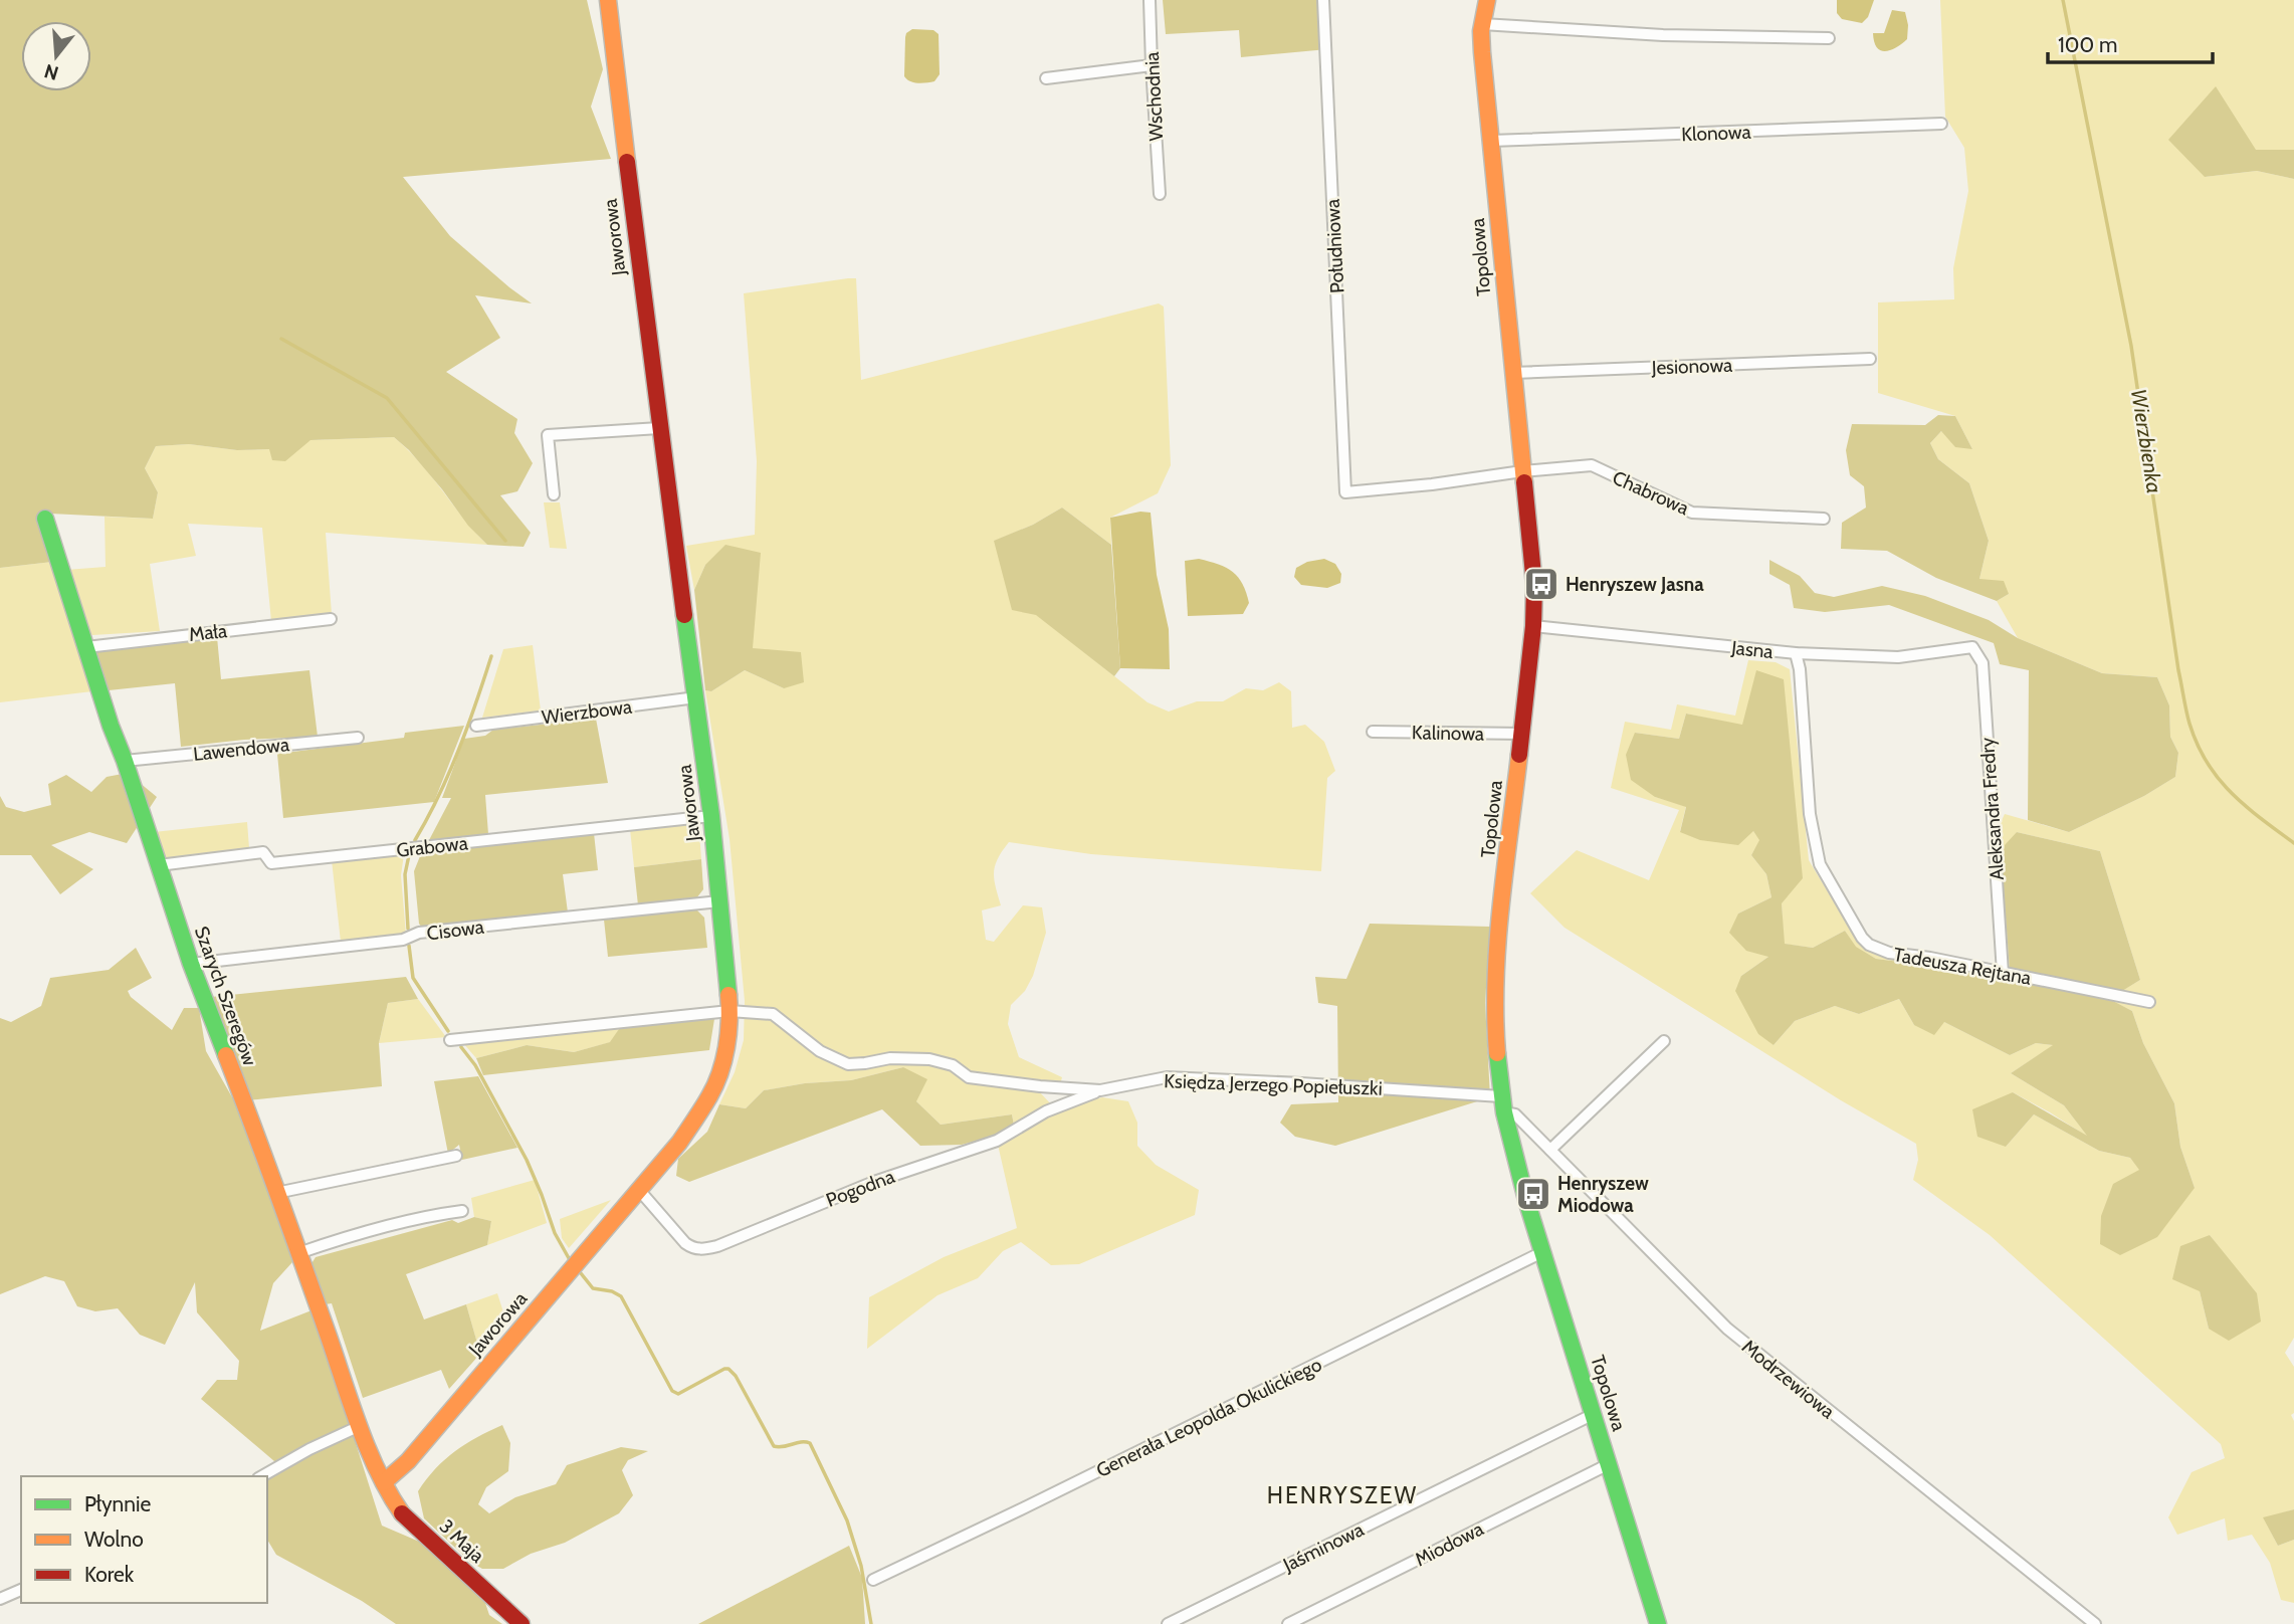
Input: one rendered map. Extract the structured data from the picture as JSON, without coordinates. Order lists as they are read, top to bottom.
{
  "streets": {
    "street": [
      "Wschodnia",
      "Klonowa",
      "Jaworowa",
      "Południowa",
      "Topolowa",
      "Jesionowa",
      "Chabrowa",
      "Mała",
      "Jasna",
      "Wierzbowa",
      "Kalinowa",
      "Lawendowa",
      "Aleksandra Fredry",
      "Grabowa",
      "Cisowa",
      "Tadeusza Rejtana",
      "Szarych Szeregów",
      "Księdza Jerzego Popiełuszki",
      "Pogodna",
      "Modrzewiowa",
      "Generała Leopolda Okulickiego",
      "3 Maja",
      "Miodowa",
      "Jaśminowa"
    ]
  },
  "crossings": [
    ["Klonowa", "Topolowa"],
    ["Jaworowa", "Wierzbowa"],
    ["Jaworowa", "Grabowa"],
    ["Jaworowa", "Cisowa"],
    ["Jaworowa", "Szarych Szeregów"],
    ["Jaworowa", "Księdza Jerzego Popiełuszki"],
    ["Jaworowa", "Pogodna"],
    ["Jaworowa", "3 Maja"],
    ["Południowa", "Topolowa"],
    ["Południowa", "Chabrowa"],
    ["Topolowa", "Jesionowa"],
    ["Topolowa", "Chabrowa"],
    ["Topolowa", "Jasna"],
    ["Topolowa", "Kalinowa"],
    ["Topolowa", "Księdza Jerzego Popiełuszki"],
    ["Topolowa", "Modrzewiowa"],
    ["Topolowa", "Generała Leopolda Okulickiego"],
    ["Topolowa", "Miodowa"],
    ["Topolowa", "Jaśminowa"],
    ["Mała", "Szarych Szeregów"],
    ["Jasna", "Aleksandra Fredry"],
    ["Jasna", "Tadeusza Rejtana"],
    ["Lawendowa", "Szarych Szeregów"],
    ["Aleksandra Fredry", "Tadeusza Rejtana"],
    ["Grabowa", "Szarych Szeregów"],
    ["Cisowa", "Szarych Szeregów"],
    ["Szarych Szeregów", "3 Maja"],
    ["Księdza Jerzego Popiełuszki", "Pogodna"],
    ["Księdza Jerzego Popiełuszki", "Modrzewiowa"]
  ],
  "districts": ["HENRYSZEW"],
  "water": ["Wierzbienka"],
  "places": {
    "bus stop": ["Henryszew Jasna", "Henryszew Miodowa"]
  },
  "legend": ["Płynnie", "Wolno", "Korek"],
  "scale_bar": "100 m",
  "north": "bottom"
}
